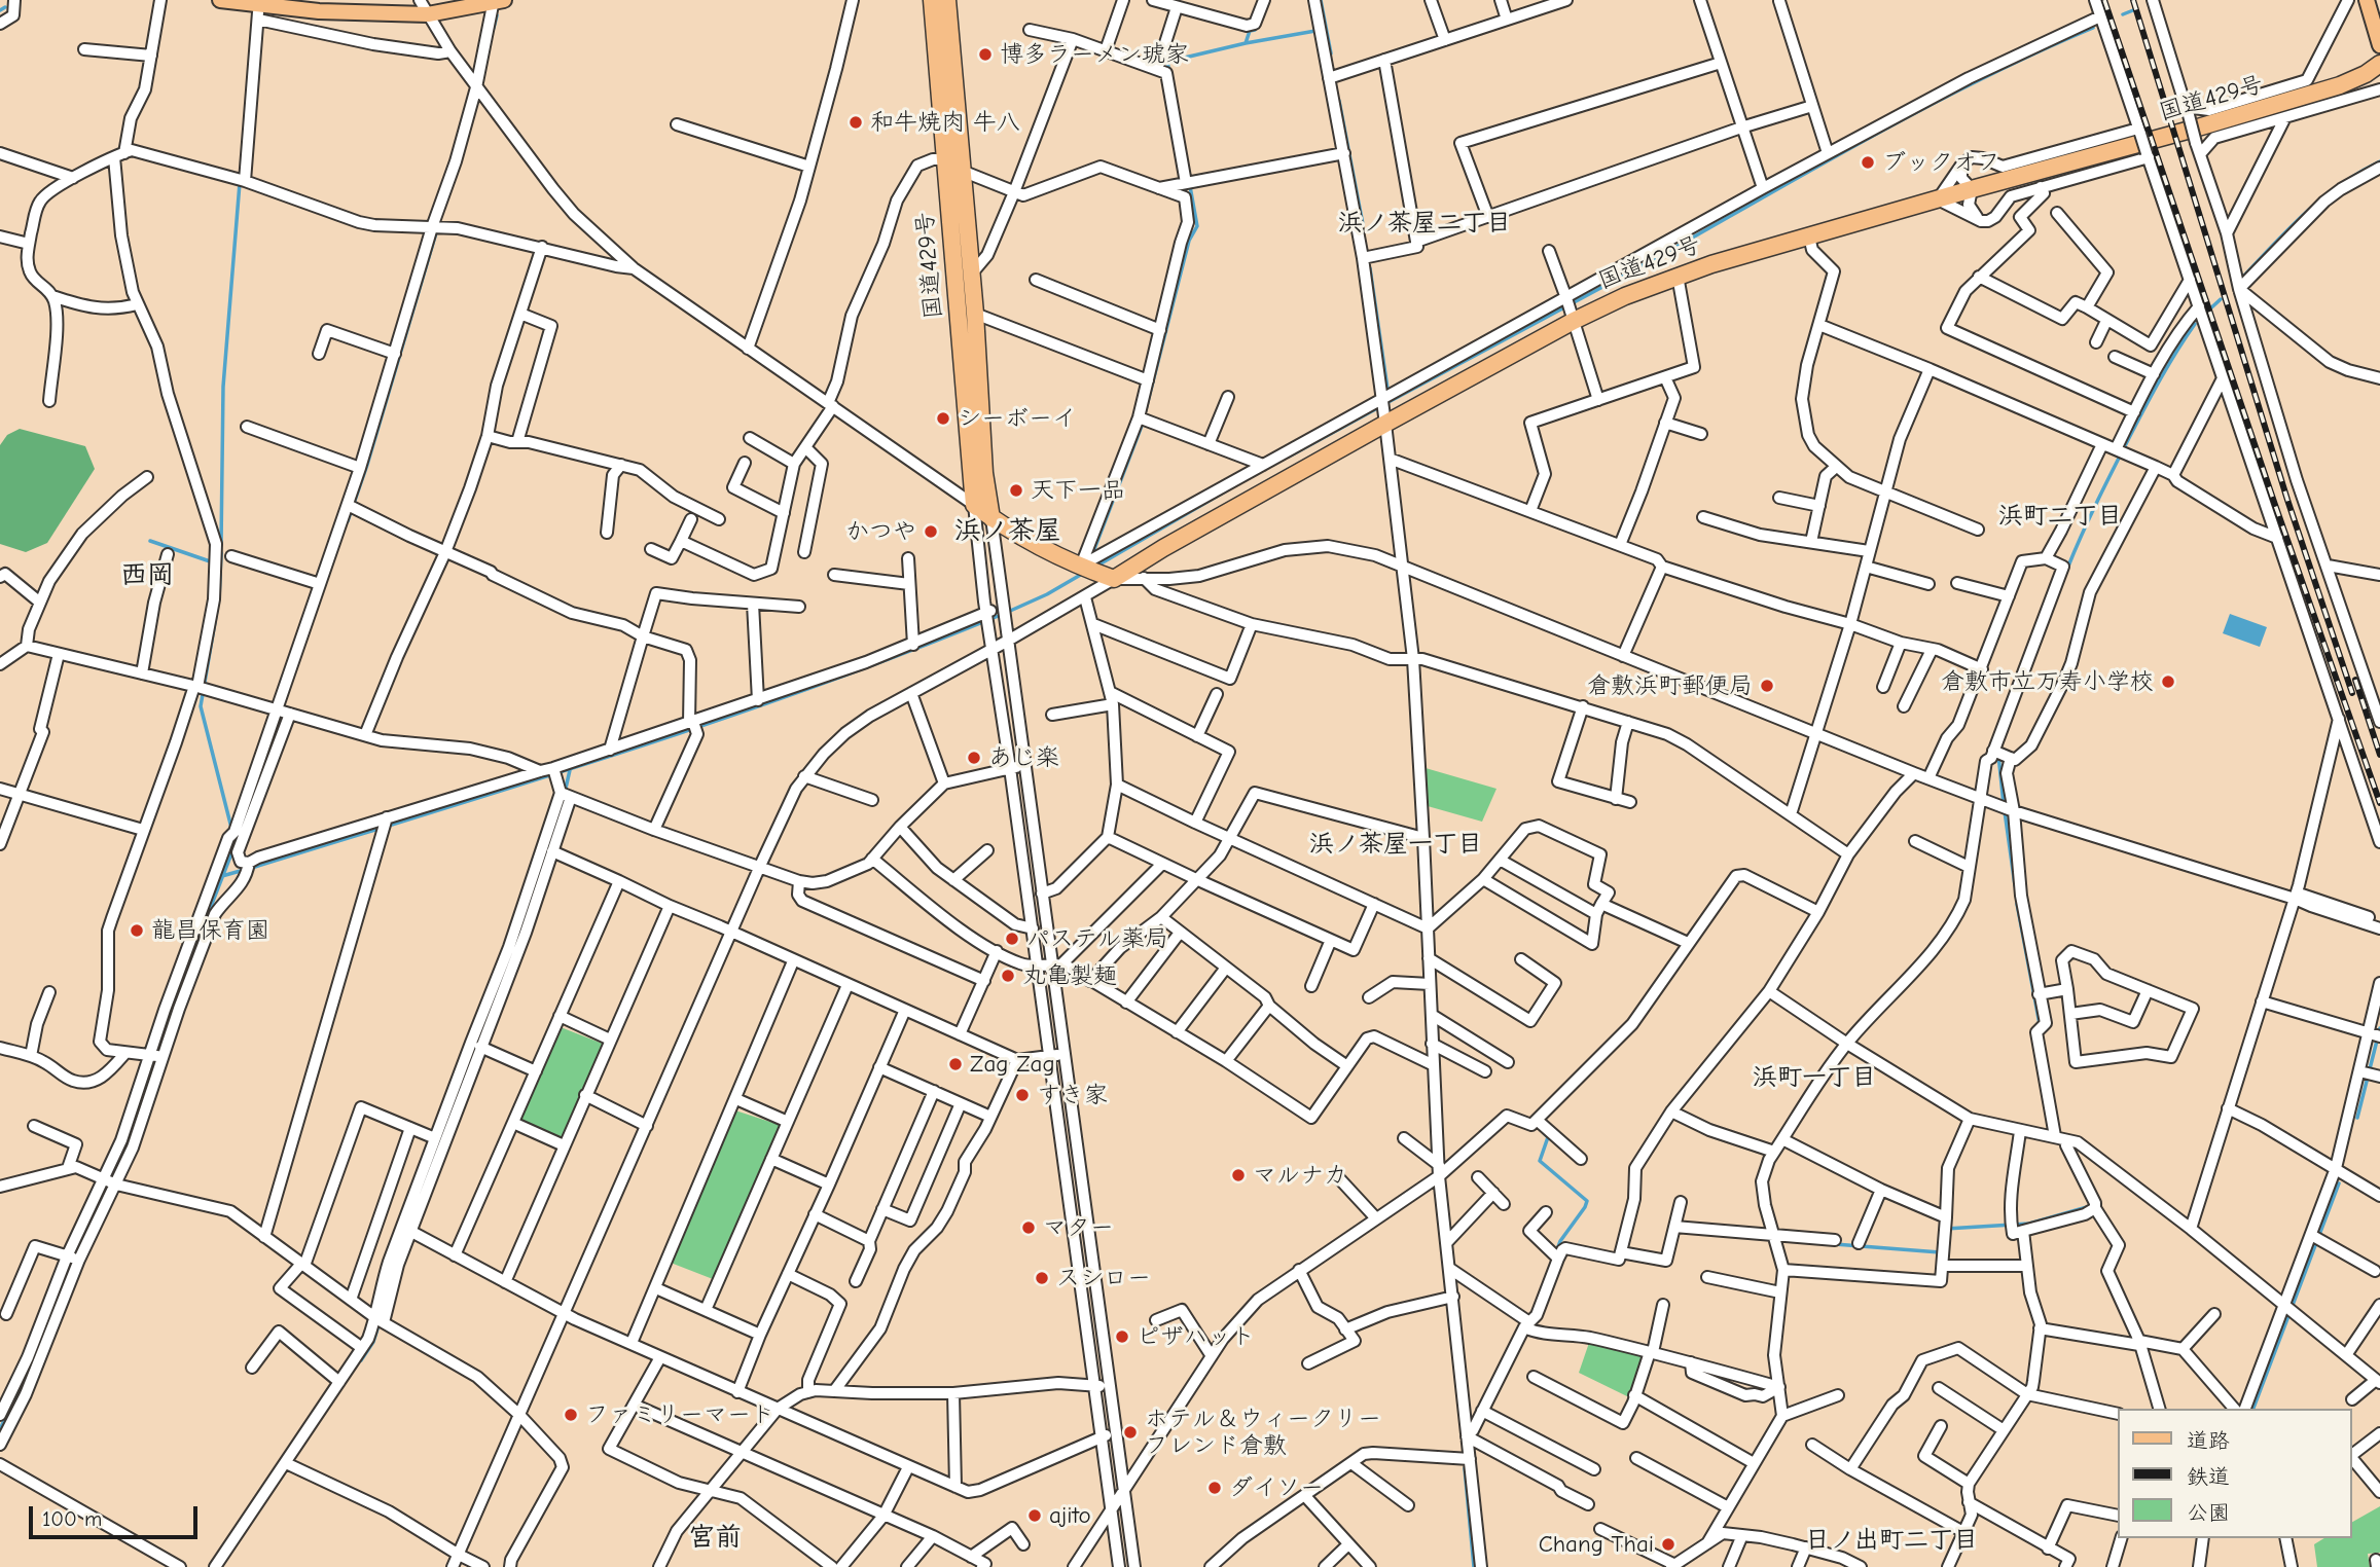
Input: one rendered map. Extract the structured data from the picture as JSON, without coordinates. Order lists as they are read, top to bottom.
{
  "streets": {
    "highway": ["国道429号"]
  },
  "districts": [
    "浜ノ茶屋二丁目",
    "浜町二丁目",
    "浜ノ茶屋",
    "西岡",
    "浜ノ茶屋一丁目",
    "浜町一丁目",
    "宮前",
    "日ノ出町二丁目"
  ],
  "places": [
    "博多ラーメン琥家",
    "和牛焼肉 牛八",
    "ブックオフ",
    "シーボーイ",
    "天下一品",
    "かつや",
    "倉敷市立万寿小学校",
    "倉敷浜町郵便局",
    "あじ楽",
    "龍昌保育園",
    "パステル薬局",
    "丸亀製麺",
    "Zag Zag",
    "すき家",
    "マルナカ",
    "マター",
    "スシロー",
    "ピザハット",
    "ファミリーマート",
    "ホテル＆ウィークリー フレンド倉敷",
    "ダイソー",
    "ajito",
    "Chang Thai"
  ],
  "legend": ["道路", "鉄道", "公園"],
  "scale_bar": "100 m"
}
